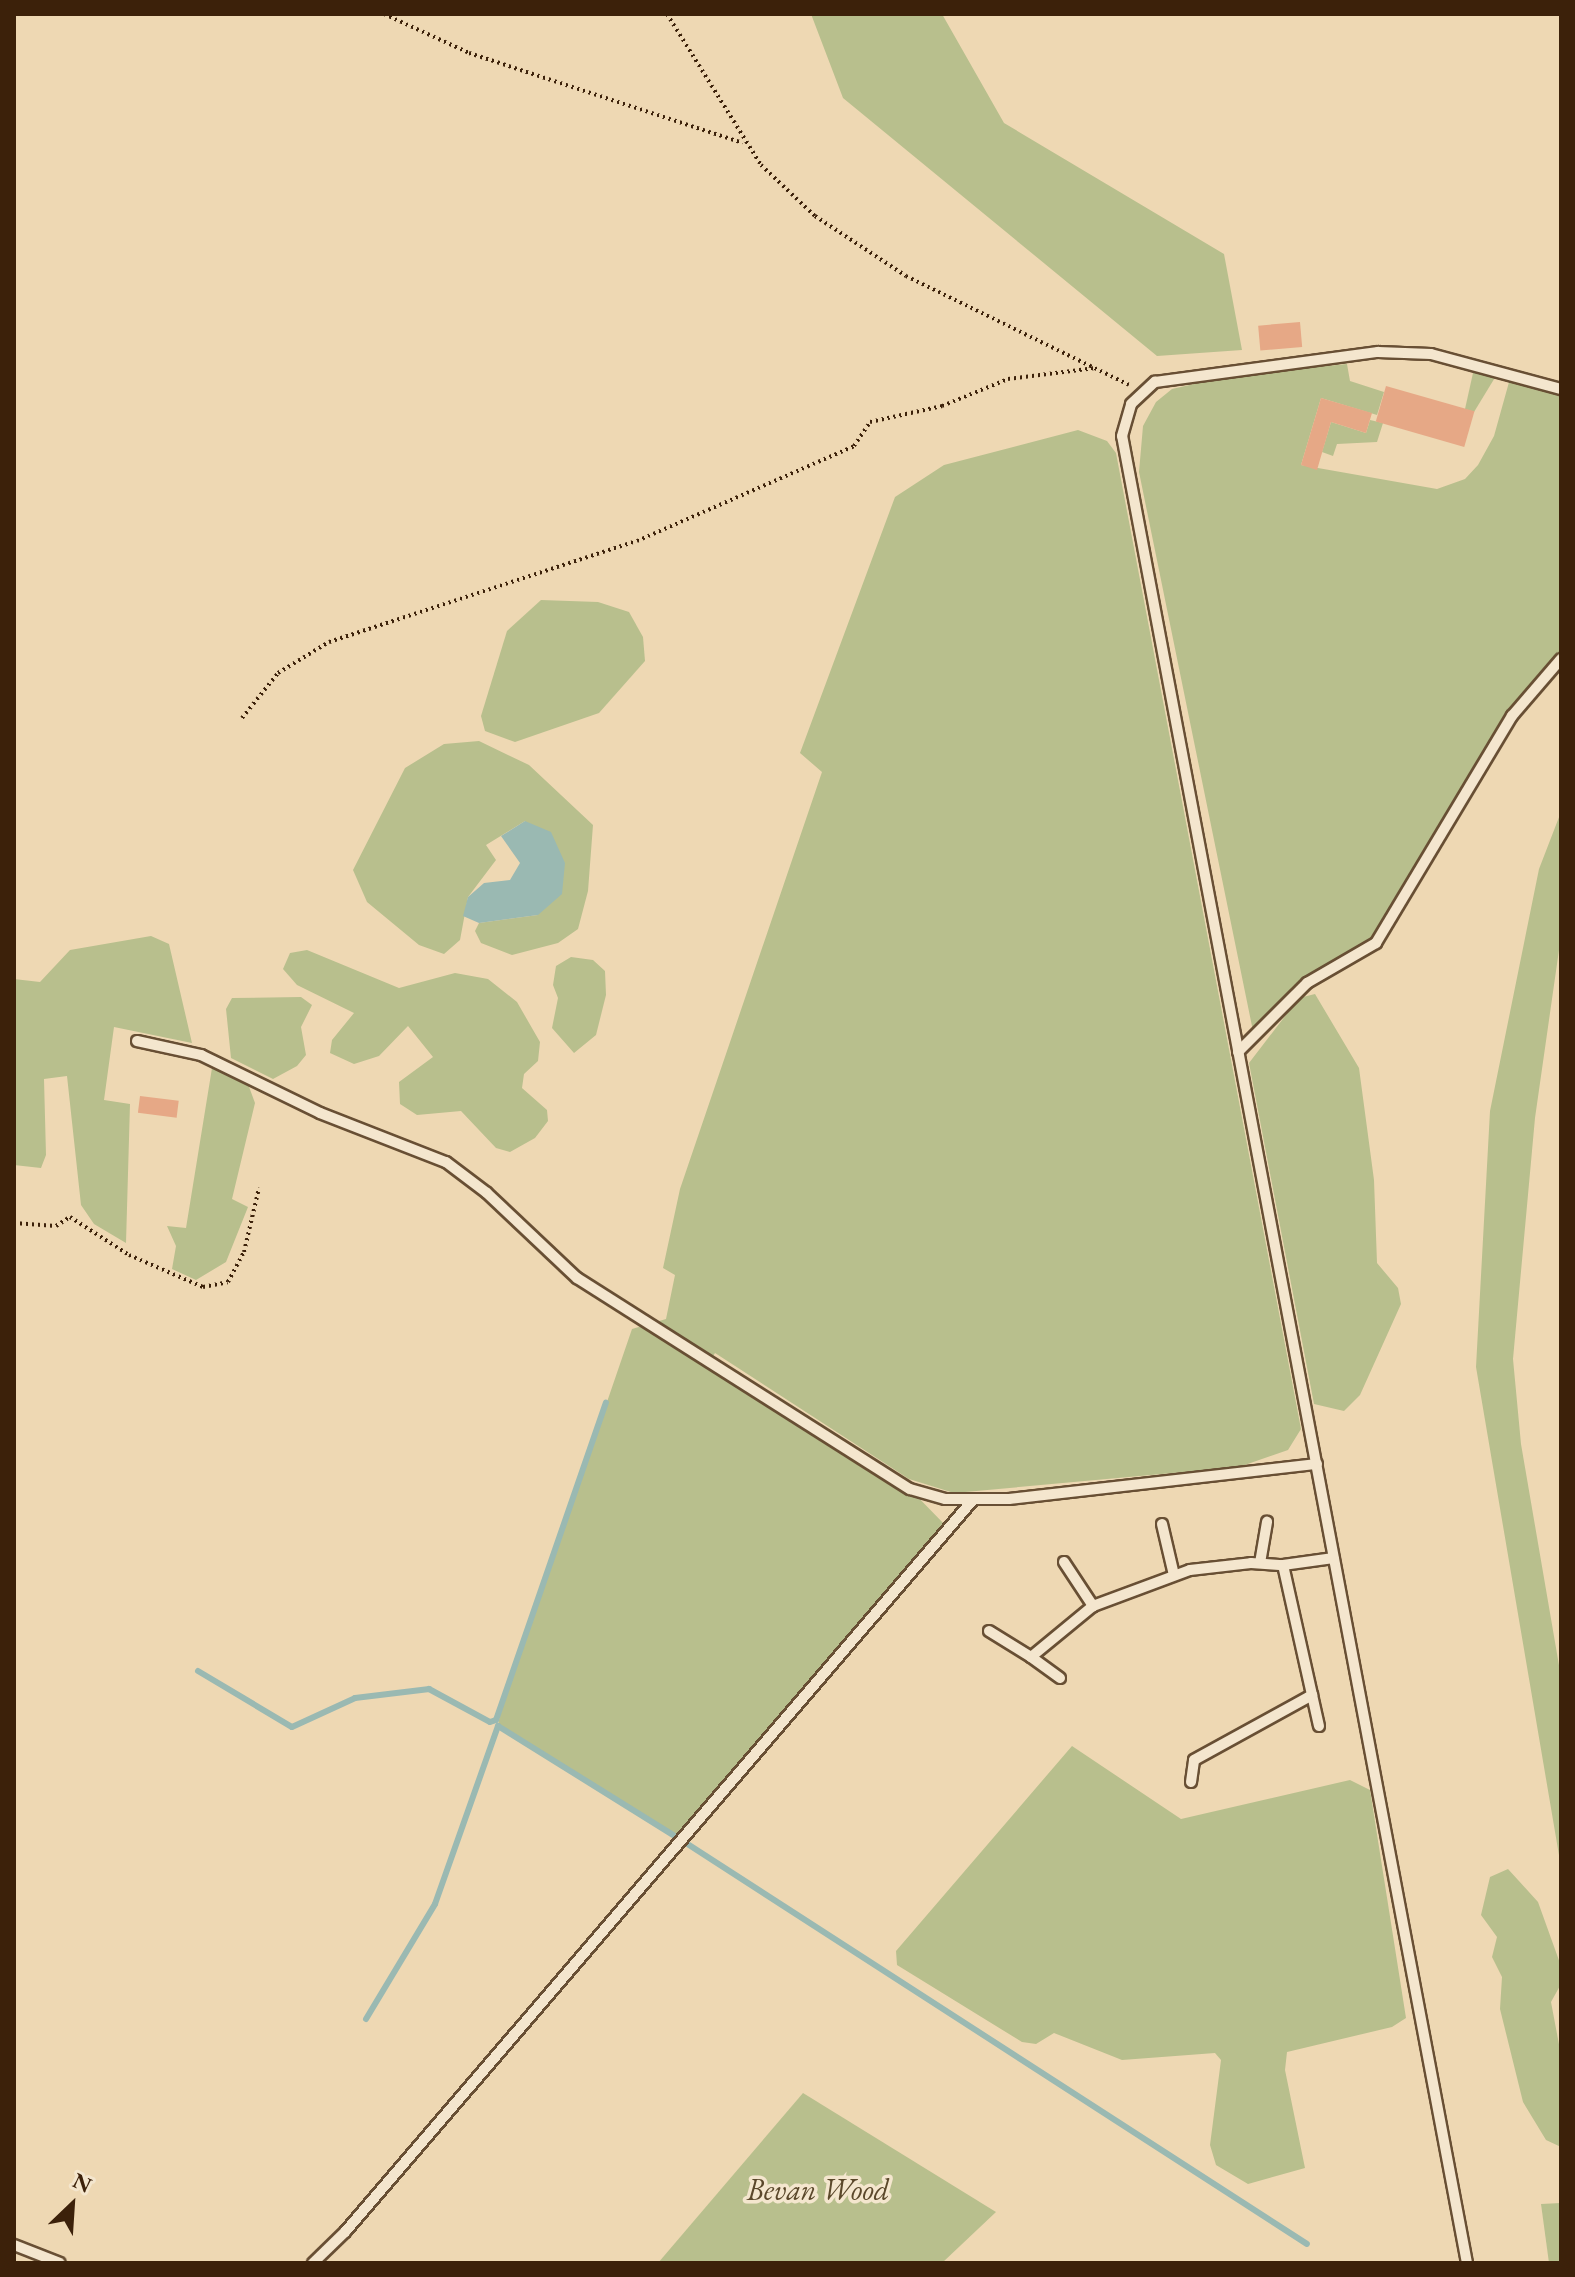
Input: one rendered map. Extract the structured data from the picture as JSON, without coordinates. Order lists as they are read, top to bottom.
{
  "parks": ["Bevan Wood"],
  "north": "top right"
}
